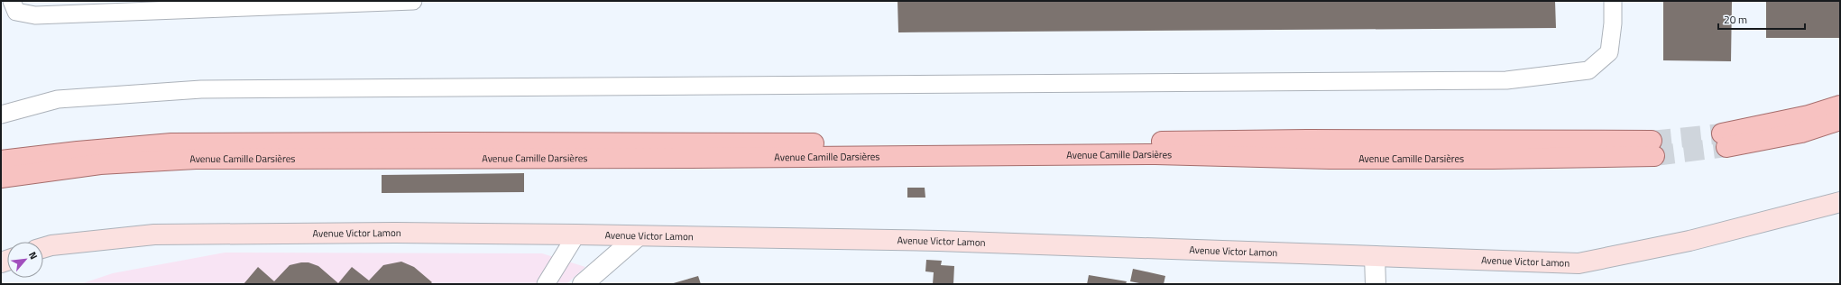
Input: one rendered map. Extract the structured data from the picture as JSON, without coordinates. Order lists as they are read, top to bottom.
{
  "streets": {
    "main road": ["Avenue Camille Darsières"],
    "street": ["Avenue Victor Lamon"]
  },
  "scale_bar": "20 m",
  "north": "top right"
}
